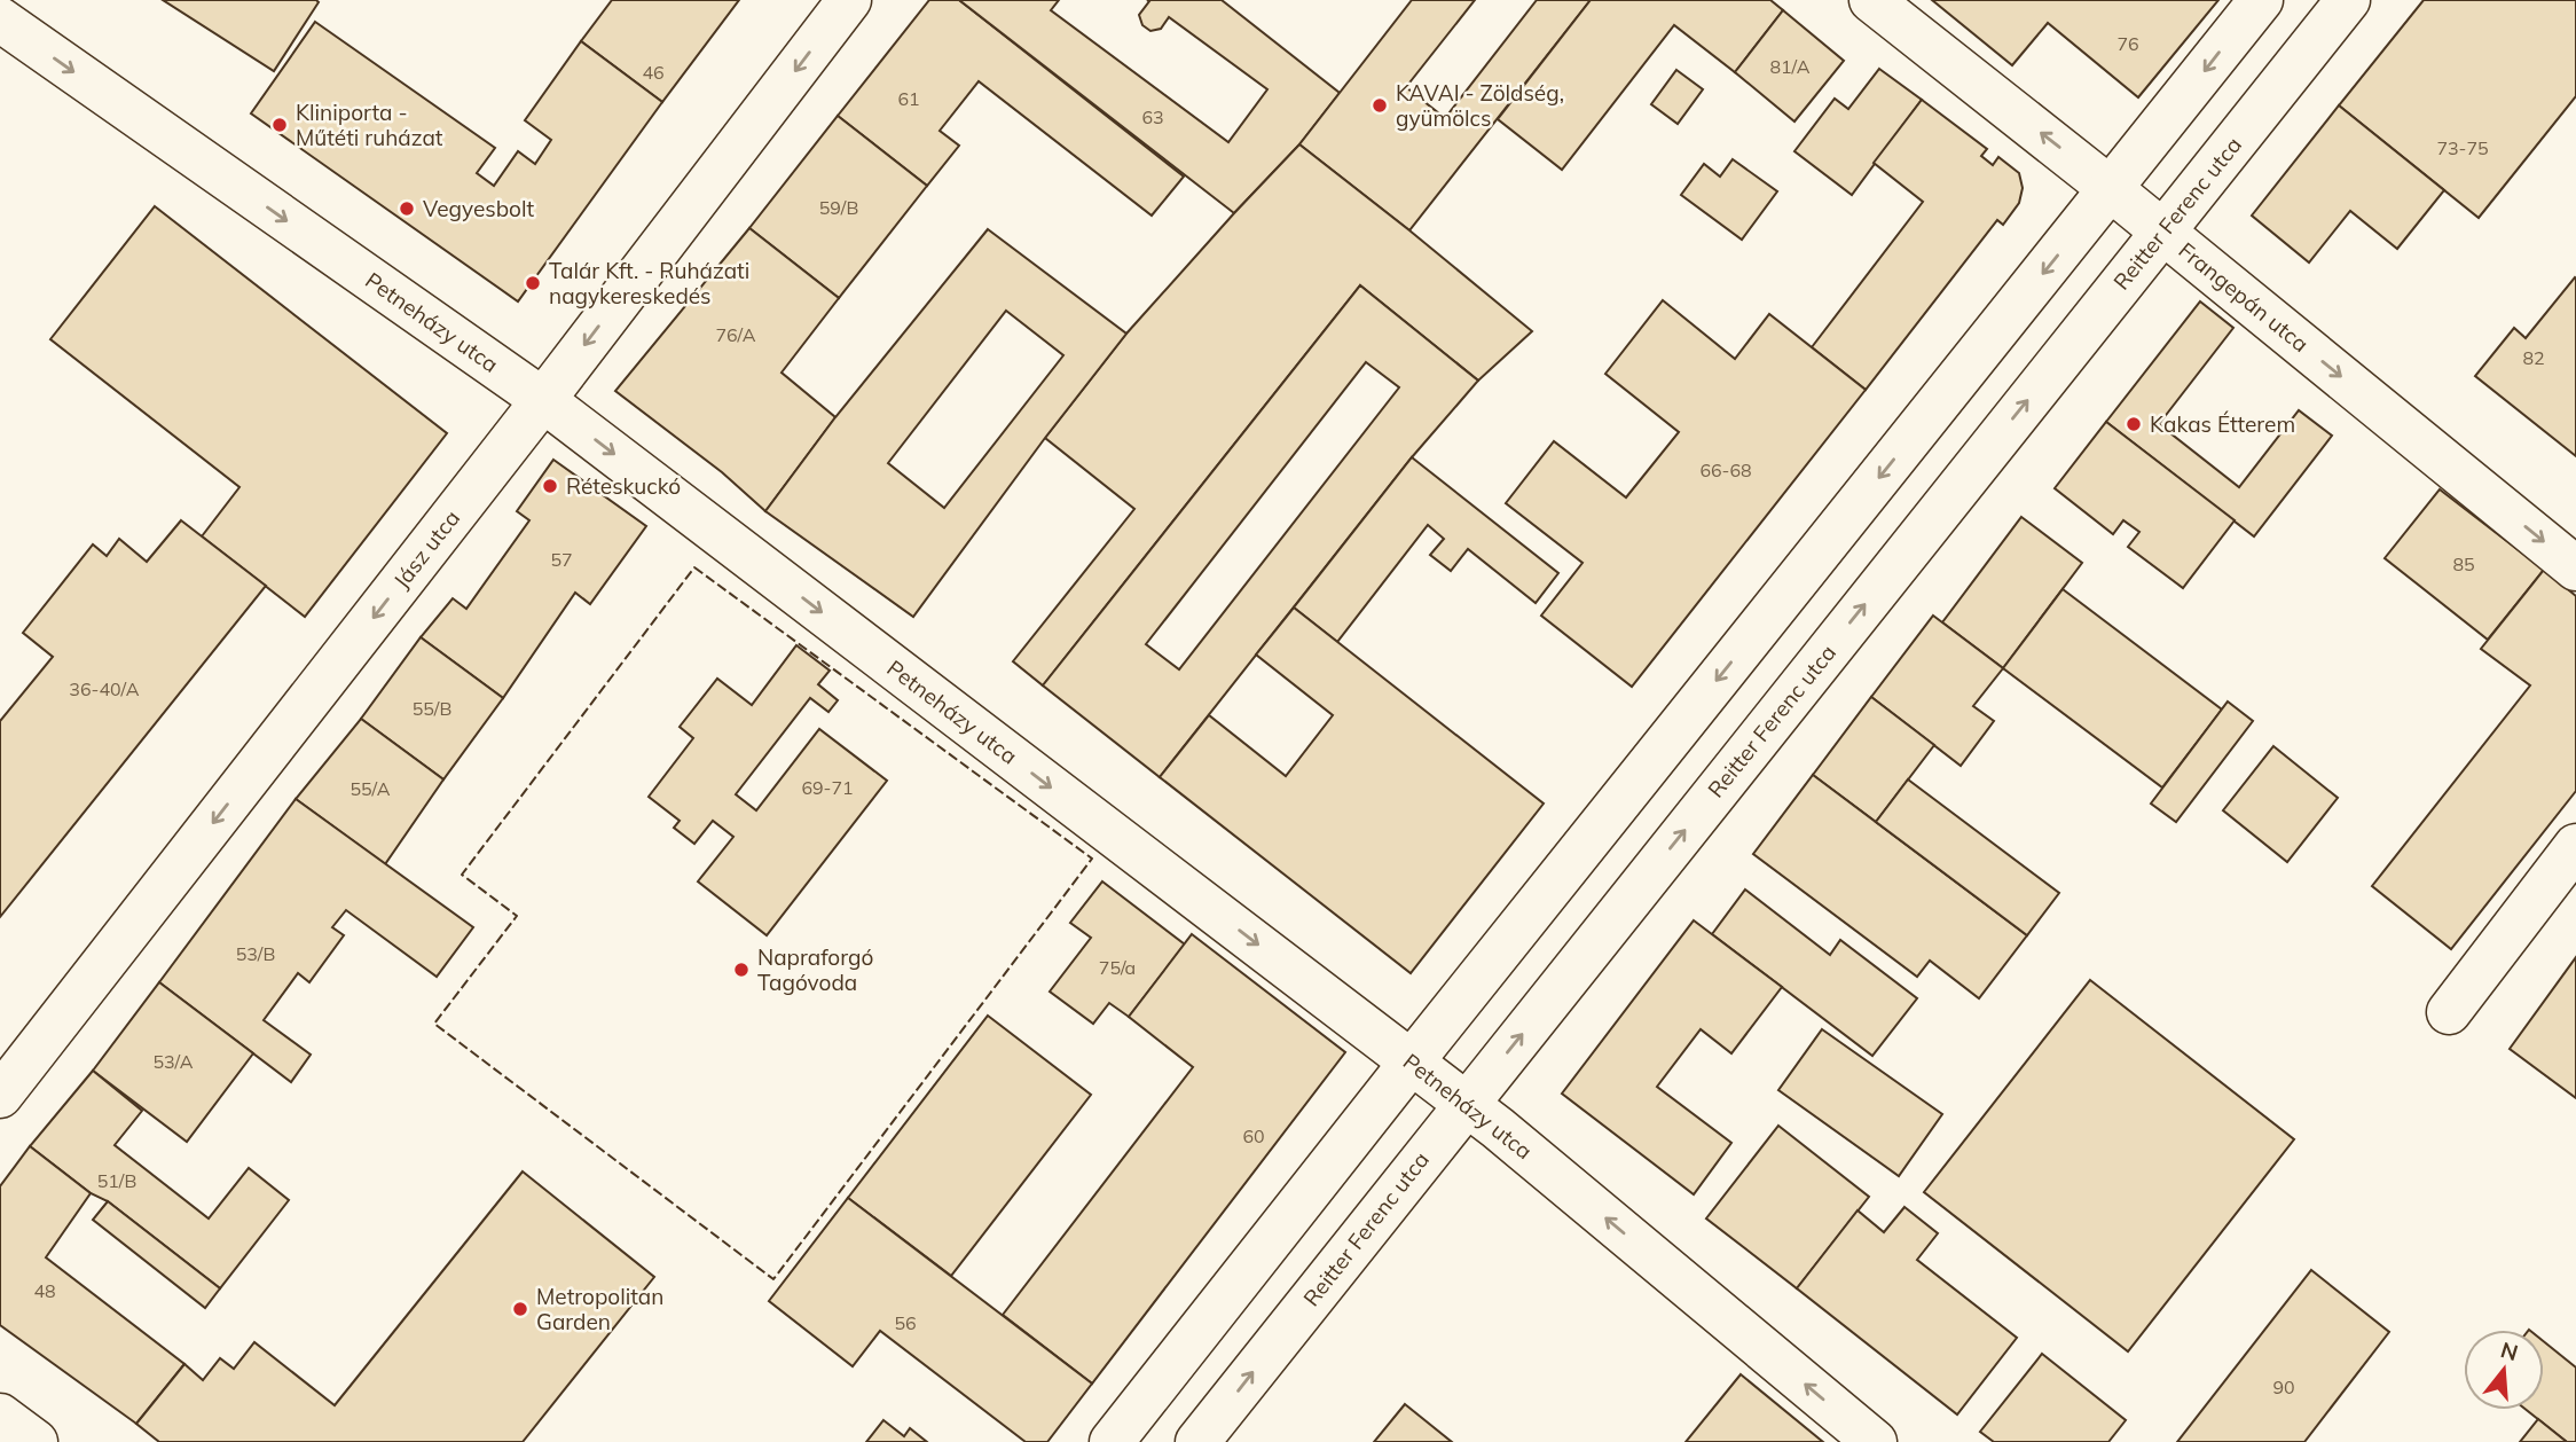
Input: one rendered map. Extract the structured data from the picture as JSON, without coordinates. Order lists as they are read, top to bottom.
{
  "streets": {
    "street": [
      "Reitter Ferenc utca",
      "Frangepán utca",
      "Petneházy utca",
      "Jász utca"
    ]
  },
  "crossings": [
    ["Reitter Ferenc utca", "Frangepán utca"],
    ["Reitter Ferenc utca", "Petneházy utca"],
    ["Petneházy utca", "Jász utca"]
  ],
  "one_way": ["Jász utca"],
  "places": [
    "KAVAI - Zöldség, gyümölcs",
    "Kliniporta - Műtéti ruházat",
    "Vegyesbolt",
    "Talár Kft. - Ruházati nagykereskedés",
    "Kakas Étterem",
    "Réteskuckó",
    "Napraforgó Tagóvoda",
    "Metropolitan Garden"
  ],
  "house_numbers": [
    "76",
    "81/A",
    "46",
    "61",
    "63",
    "73-75",
    "59/B",
    "76/A",
    "82",
    "66-68",
    "57",
    "85",
    "36-40/A",
    "55/B",
    "69-71",
    "55/A",
    "53/B",
    "75/a",
    "53/A",
    "60",
    "51/B",
    "48",
    "56",
    "90"
  ],
  "north": "top"
}
